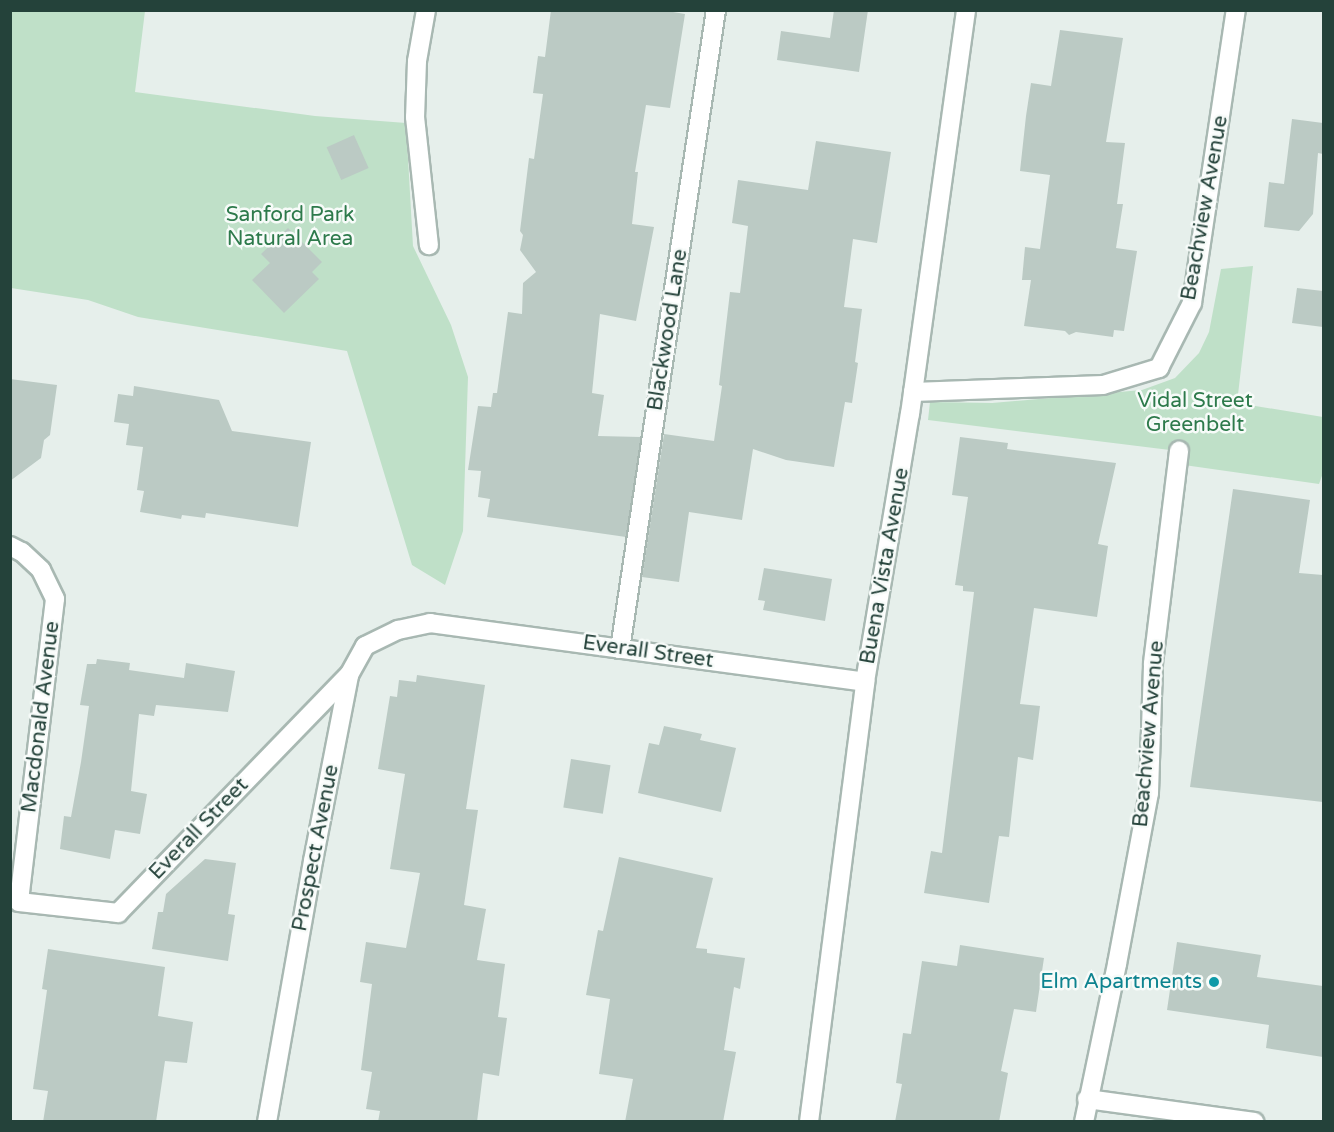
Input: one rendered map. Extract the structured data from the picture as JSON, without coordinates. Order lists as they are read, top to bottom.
{
  "streets": {
    "street": [
      "Beachview Avenue",
      "Blackwood Lane",
      "Buena Vista Avenue",
      "Everall Street",
      "Macdonald Avenue",
      "Prospect Avenue"
    ]
  },
  "crossings": [
    ["Beachview Avenue", "Buena Vista Avenue"],
    ["Blackwood Lane", "Everall Street"],
    ["Buena Vista Avenue", "Everall Street"],
    ["Everall Street", "Macdonald Avenue"],
    ["Everall Street", "Prospect Avenue"]
  ],
  "parks": ["Sanford Park Natural Area", "Vidal Street Greenbelt"],
  "places": ["Elm Apartments"]
}
